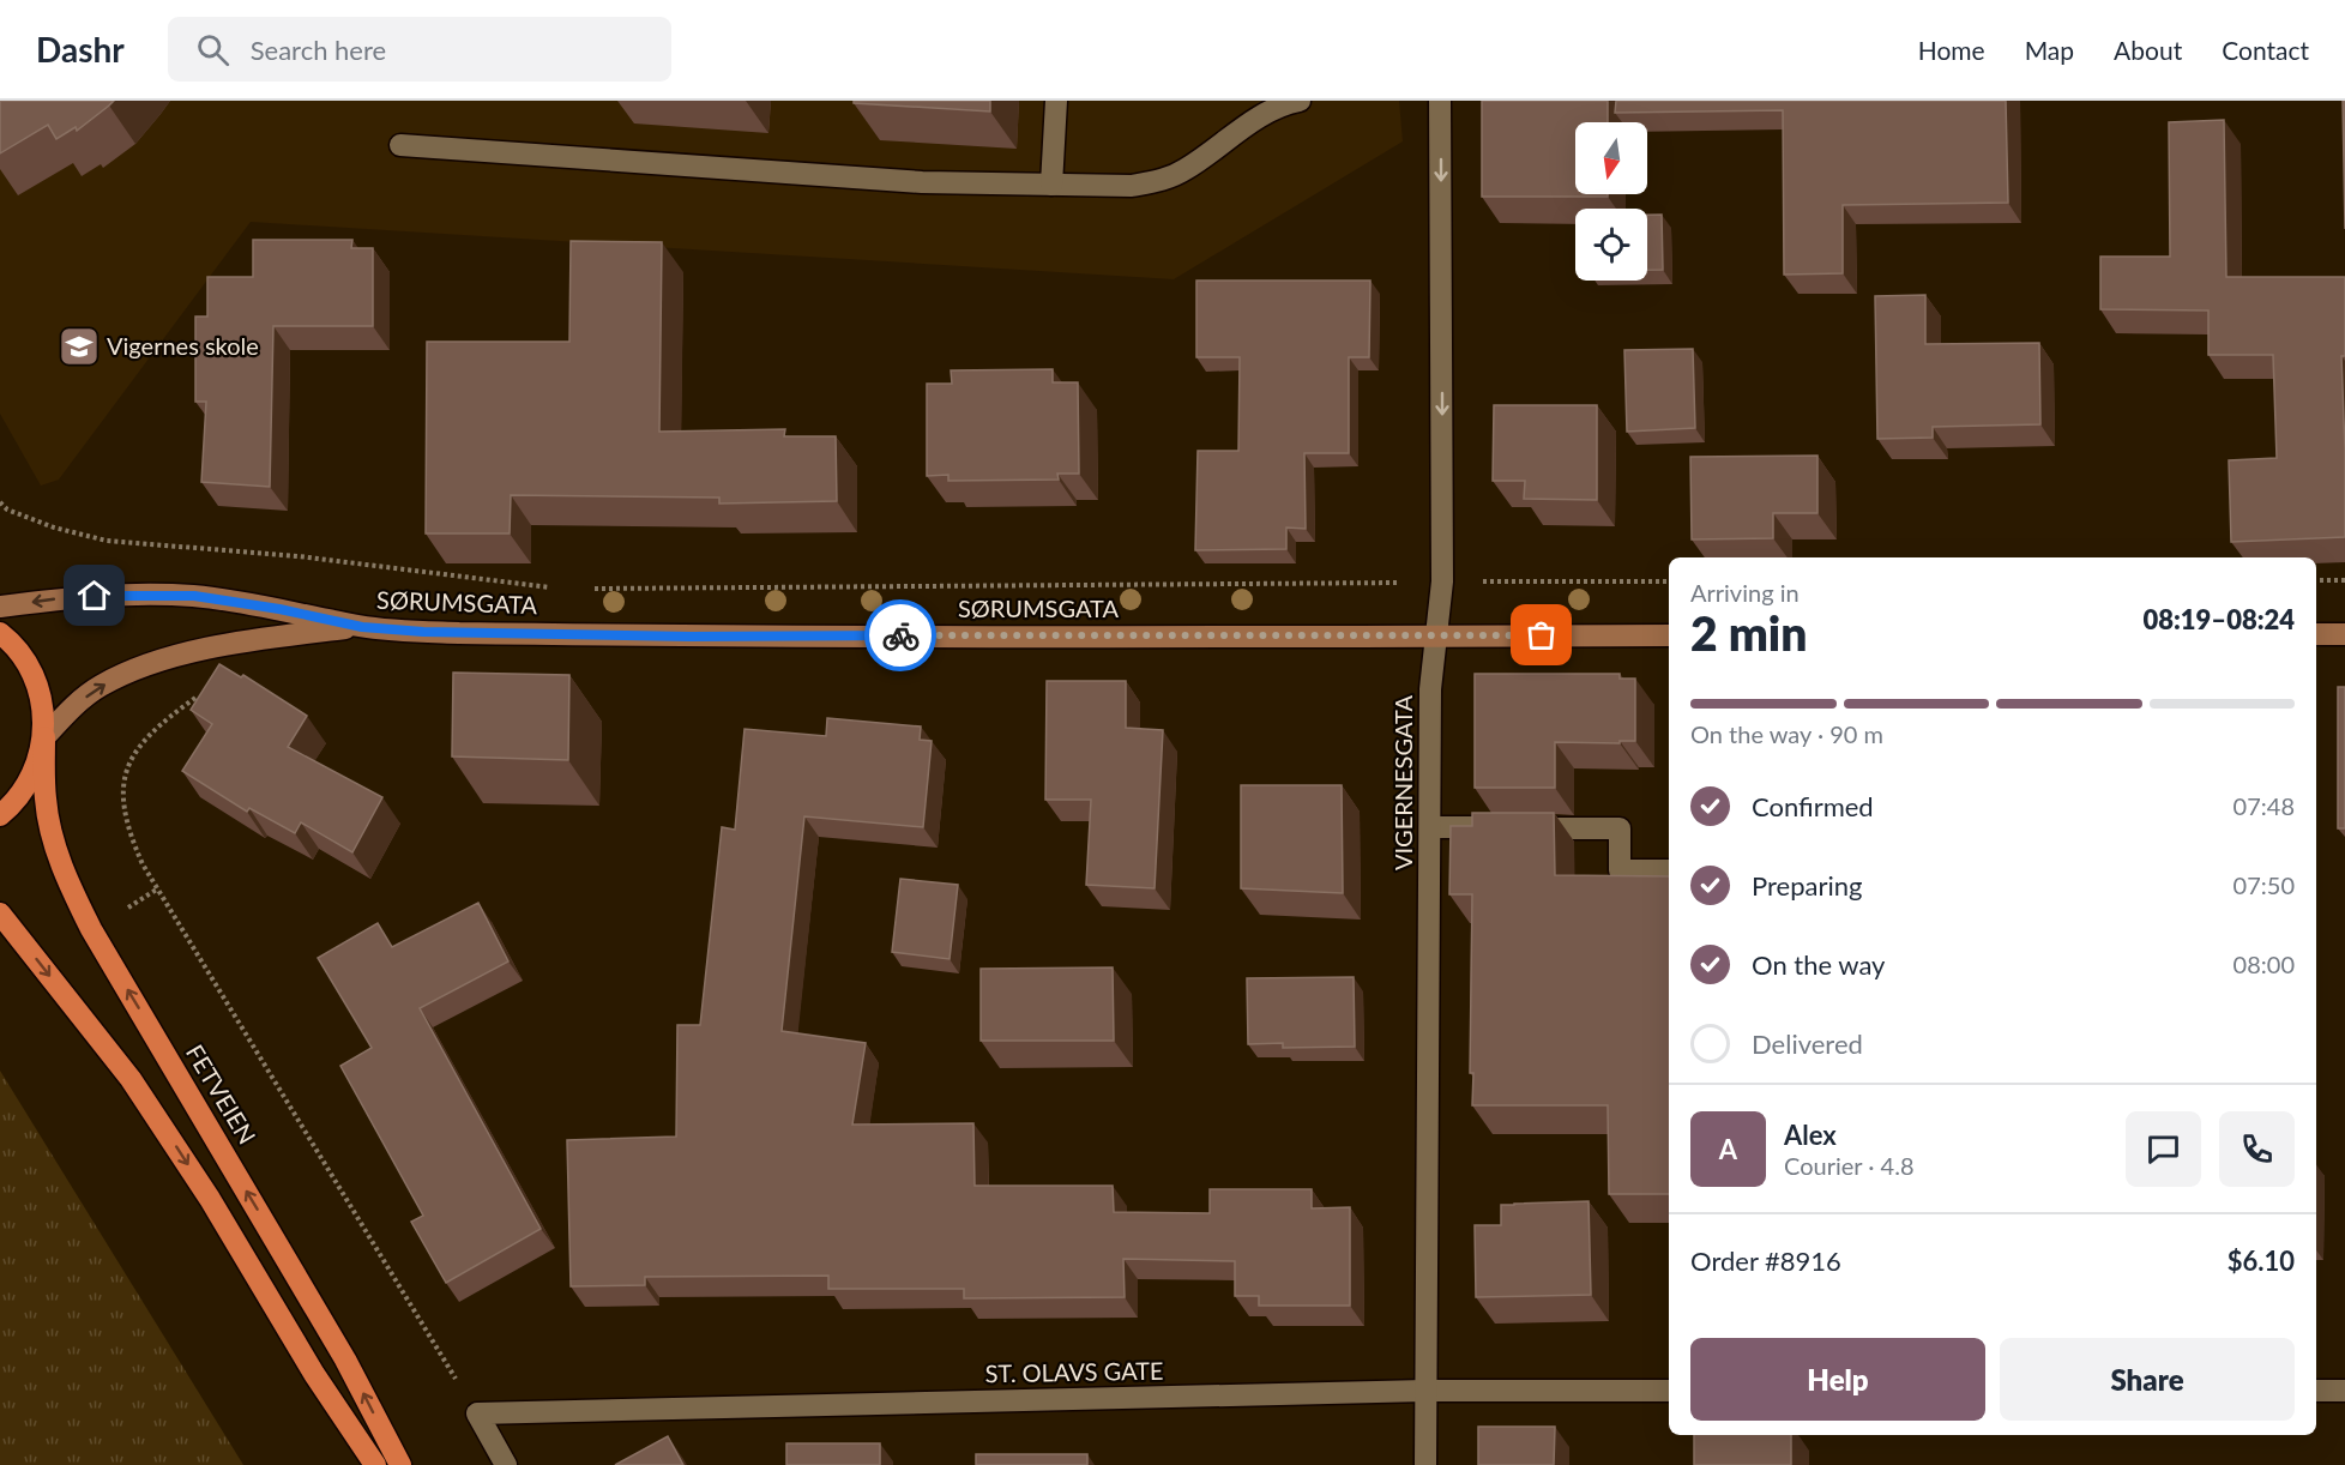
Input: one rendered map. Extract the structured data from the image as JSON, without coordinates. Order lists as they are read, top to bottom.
{
  "streets": {
    "highway": ["FETVEIEN"],
    "main road": ["SØRUMSGATA"],
    "street": ["VIGERNESGATA", "ST. OLAVS GATE"]
  },
  "crossings": [
    ["SØRUMSGATA", "VIGERNESGATA"],
    ["SØRUMSGATA", "FETVEIEN"],
    ["VIGERNESGATA", "ST. OLAVS GATE"]
  ],
  "one_way": ["VIGERNESGATA"],
  "places": {
    "school or university": ["Vigernes skole"]
  },
  "north": "bottom",
  "page": {
    "header": "Dashr",
    "search": "Search here",
    "nav": [
      "Home",
      "Map",
      "About",
      "Contact"
    ],
    "heading": ["2 min", "Arriving in", "08:19–08:24"],
    "panel": [
      "Alex",
      "Courier · 4.8",
      "Order #8916",
      "$6.10"
    ],
    "bar": "On the way · 90 m",
    "list": [
      ["Confirmed", "07:48"],
      ["Preparing", "07:50"],
      ["On the way", "08:00"],
      "Delivered"
    ],
    "round": "A",
    "buttons": ["Help", "Share"]
  }
}
